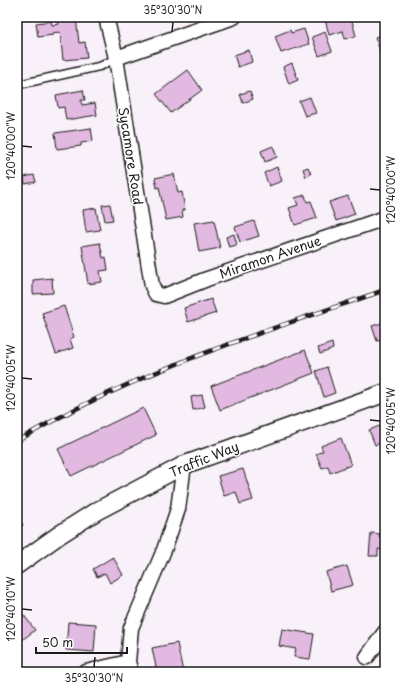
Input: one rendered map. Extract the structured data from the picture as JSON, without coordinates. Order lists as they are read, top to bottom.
{
  "streets": {
    "street": ["Sycamore Road", "Miramon Avenue", "Traffic Way"]
  },
  "crossings": [
    ["Sycamore Road", "Miramon Avenue"]
  ],
  "scale_bar": "50 m",
  "coordinates": [
    "35°30'30\"N",
    "120°40'00\"W",
    "120°40'05\"W",
    "120°40'10\"W"
  ]
}
